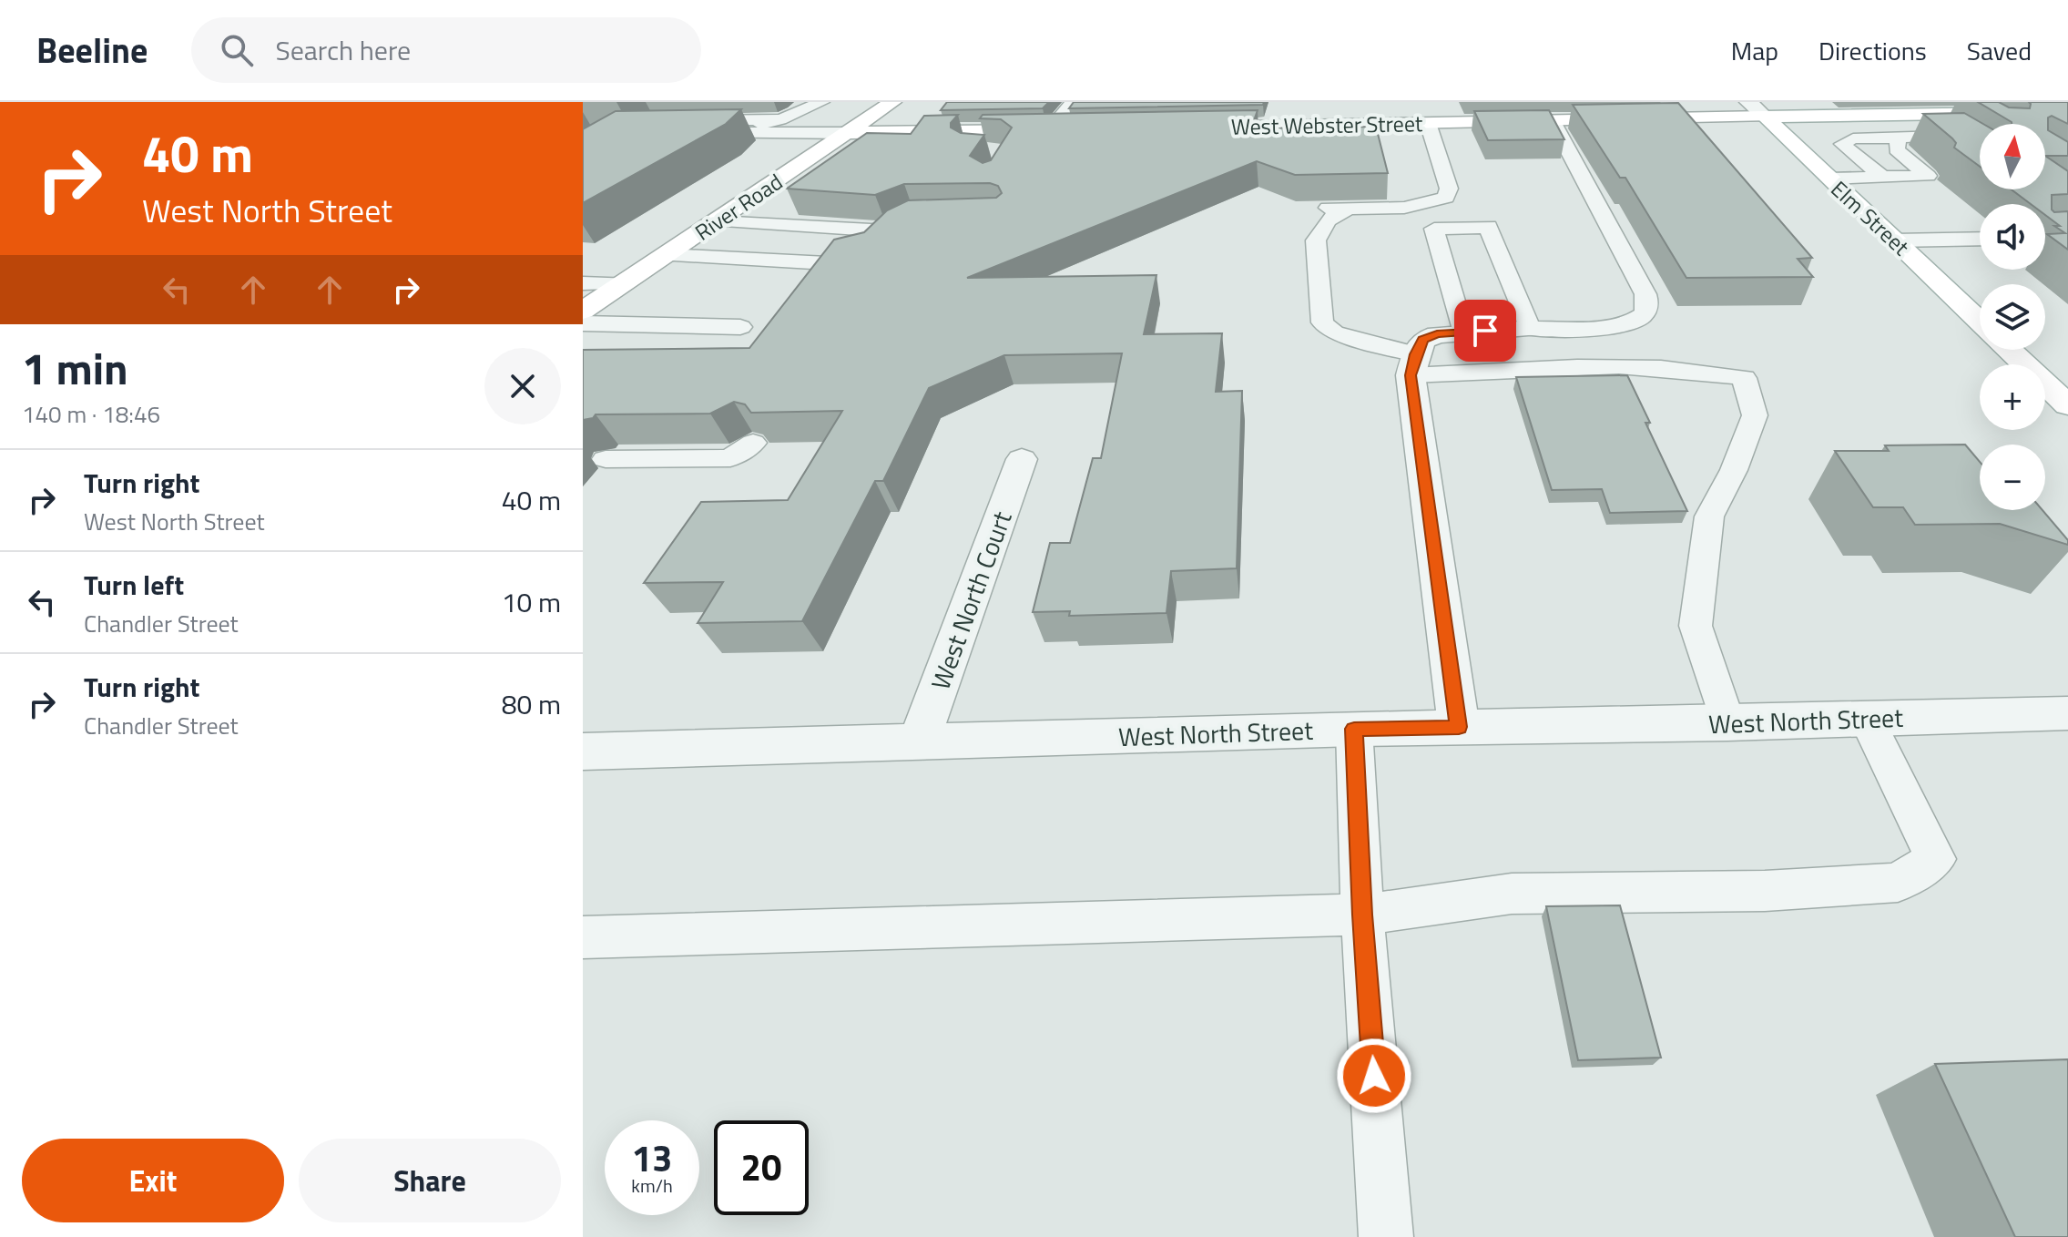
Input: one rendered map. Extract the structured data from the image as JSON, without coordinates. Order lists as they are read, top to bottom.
{
  "streets": {
    "street": [
      "West Webster Street",
      "River Road",
      "Elm Street",
      "West North Court",
      "West North Street"
    ]
  },
  "crossings": [
    ["West Webster Street", "Elm Street"],
    ["West North Court", "West North Street"]
  ],
  "north": "top",
  "page": {
    "header": "Beeline",
    "search": "Search here",
    "nav": ["Map", "Directions", "Saved"],
    "turn": ["40 m", "West North Street"],
    "map_buttons": ["+", "−"],
    "heading": ["1 min", "140 m · 18:46"],
    "list": [
      {
        "name": "Turn right",
        "note": "West North Street",
        "value": "40 m"
      },
      {
        "name": "Turn left",
        "note": "Chandler Street",
        "value": "10 m"
      },
      {
        "name": "Turn right",
        "note": "Chandler Street",
        "value": "80 m"
      }
    ],
    "speed": "13 km/h",
    "limit": "20",
    "buttons": ["Exit", "Share"]
  }
}
